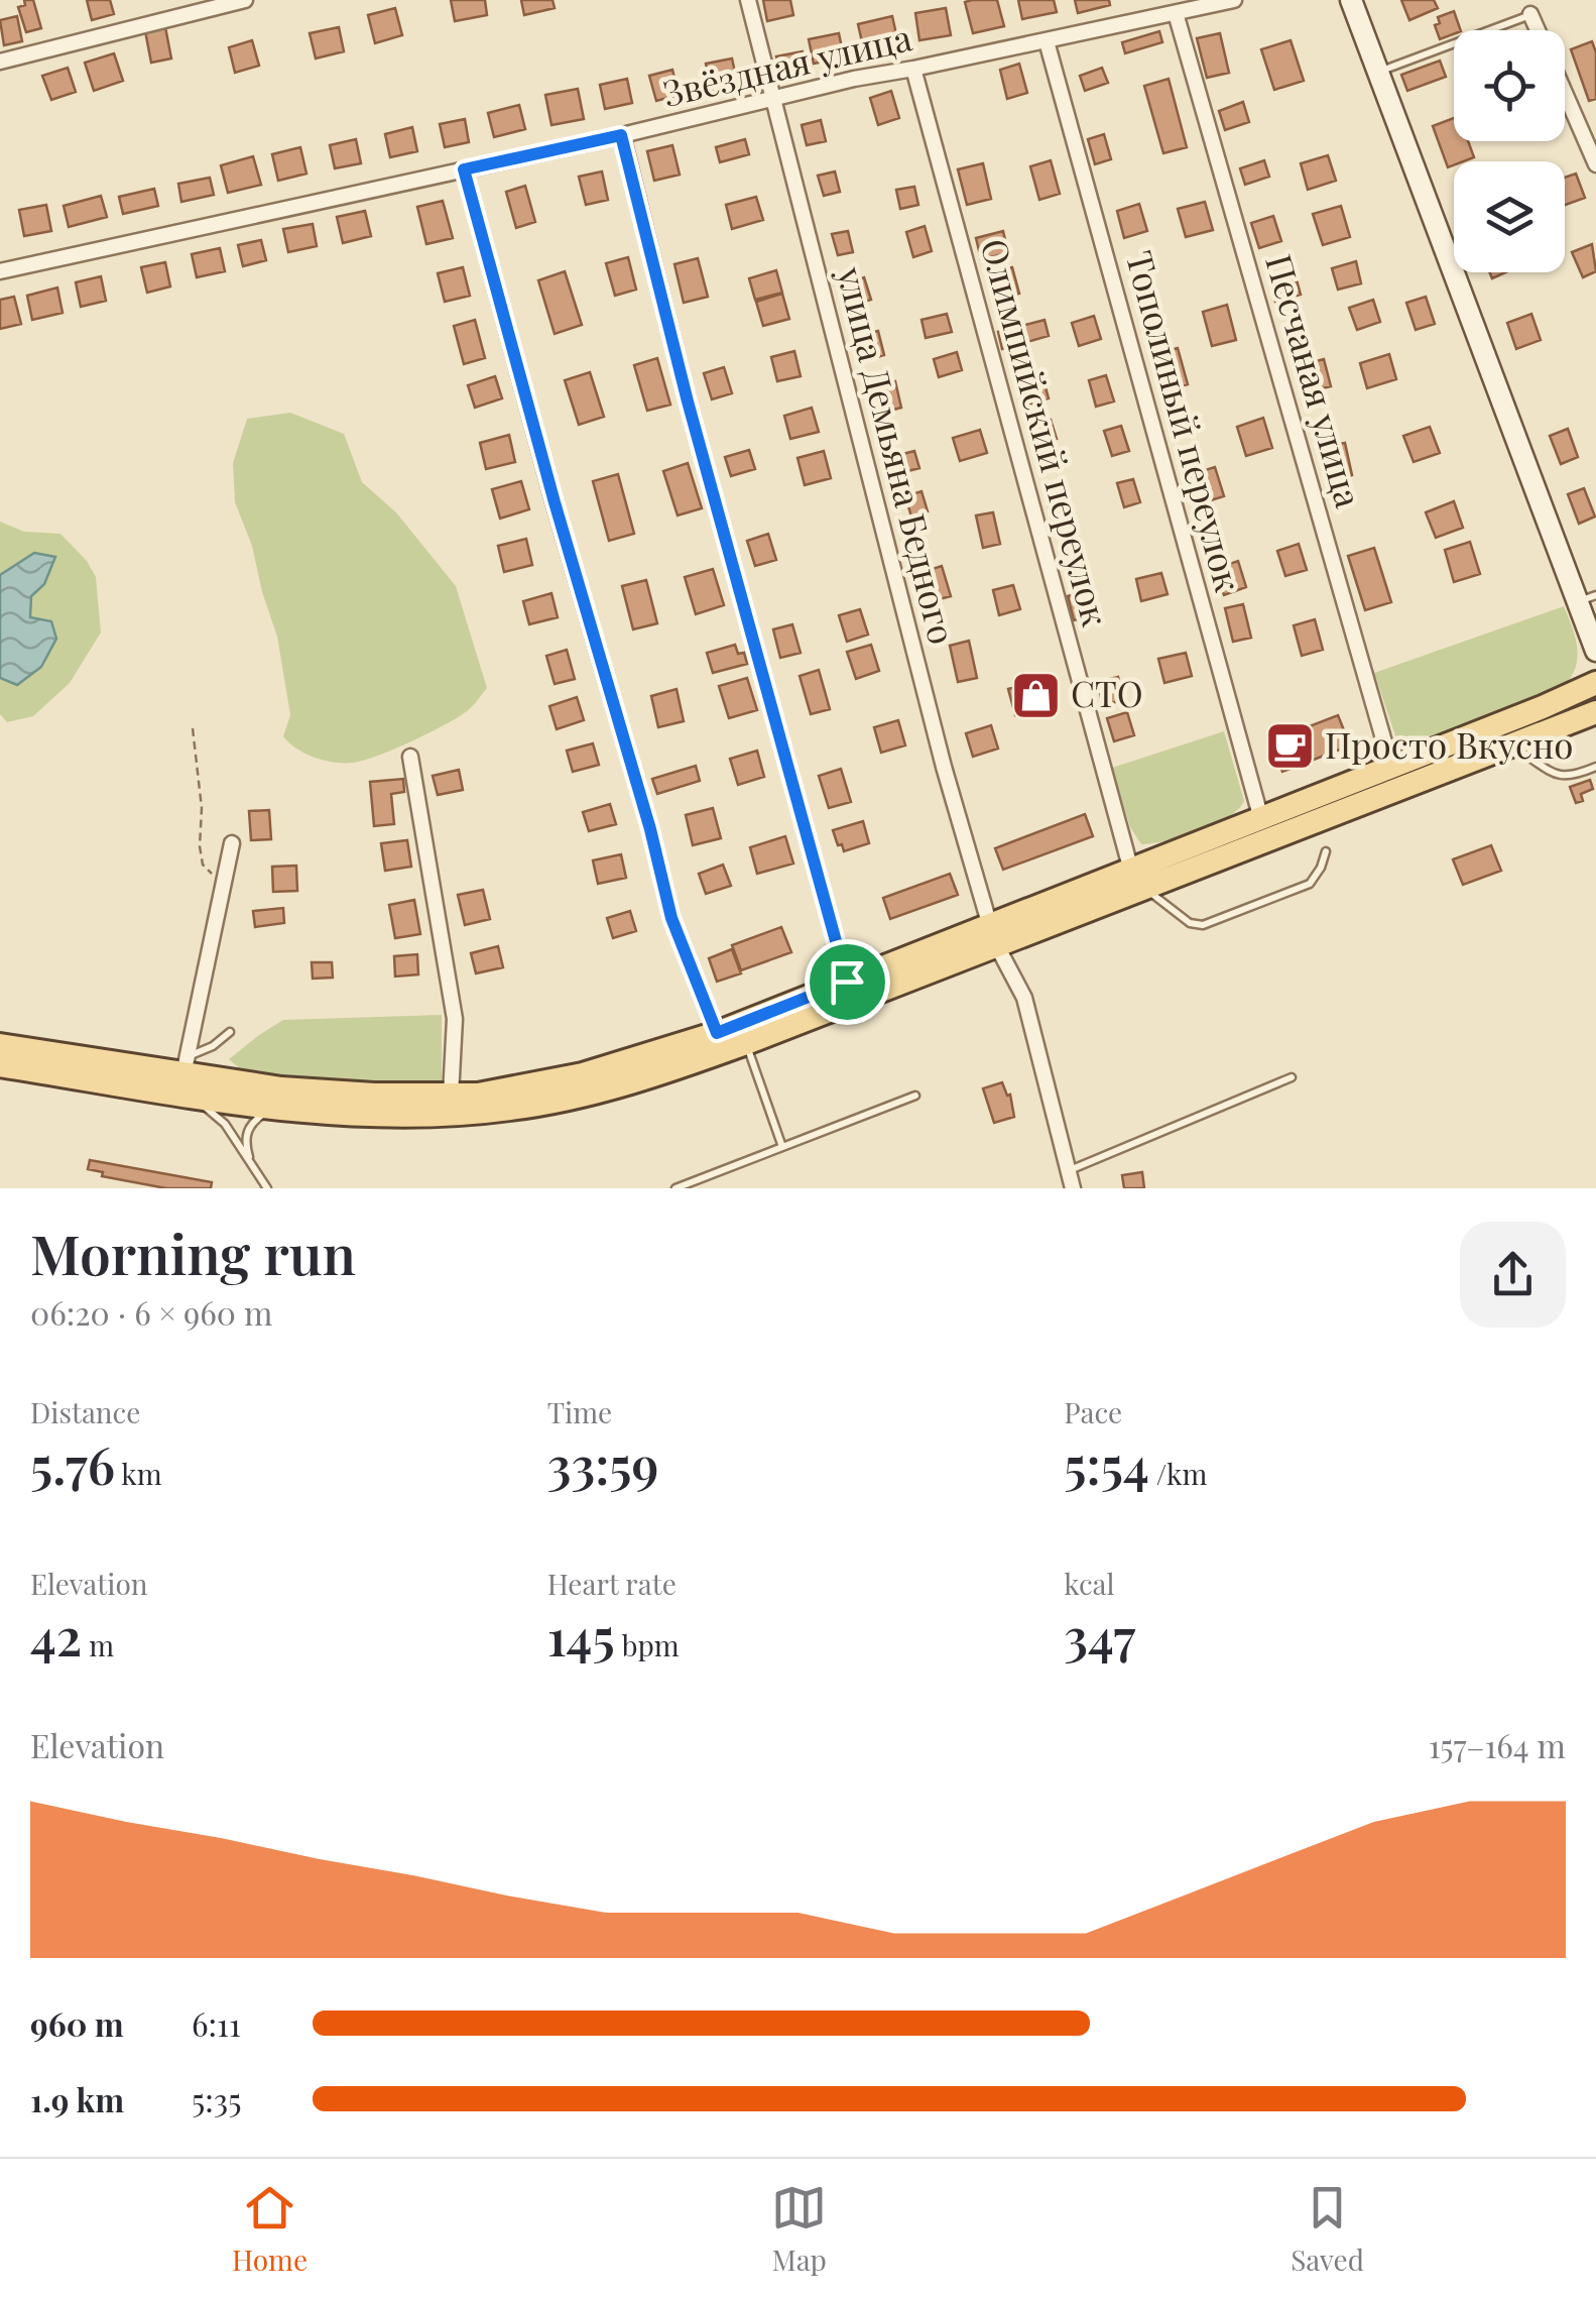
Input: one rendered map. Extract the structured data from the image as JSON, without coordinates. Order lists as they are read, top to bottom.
{
  "streets": {
    "street": [
      "Звёздная улица",
      "Песчаная улица",
      "Тополиный переулок",
      "Олимпийский переулок",
      "улица Демьяна Бедного"
    ]
  },
  "crossings": [
    ["Звёздная улица", "Песчаная улица"],
    ["Звёздная улица", "Тополиный переулок"],
    ["Звёздная улица", "Олимпийский переулок"],
    ["Звёздная улица", "улица Демьяна Бедного"]
  ],
  "places": {
    "shop": ["СТО"],
    "cafe": ["Просто Вкусно"]
  },
  "page": {
    "heading": ["Morning run", "06:20 · 6 × 960 m"],
    "stats": [
      ["Distance", "5.76 km"],
      ["Time", "33:59"],
      ["Pace", "5:54 /km"],
      ["Elevation", "42 m"],
      ["Heart rate", "145 bpm"],
      ["kcal", "347"]
    ],
    "chart": ["Elevation", "157–164 m"],
    "list": [
      {
        "name": "960 m",
        "note": "6:11"
      },
      {
        "name": "1.9 km",
        "note": "5:35"
      }
    ],
    "tabs": ["Home", "Map", "Saved"]
  }
}
